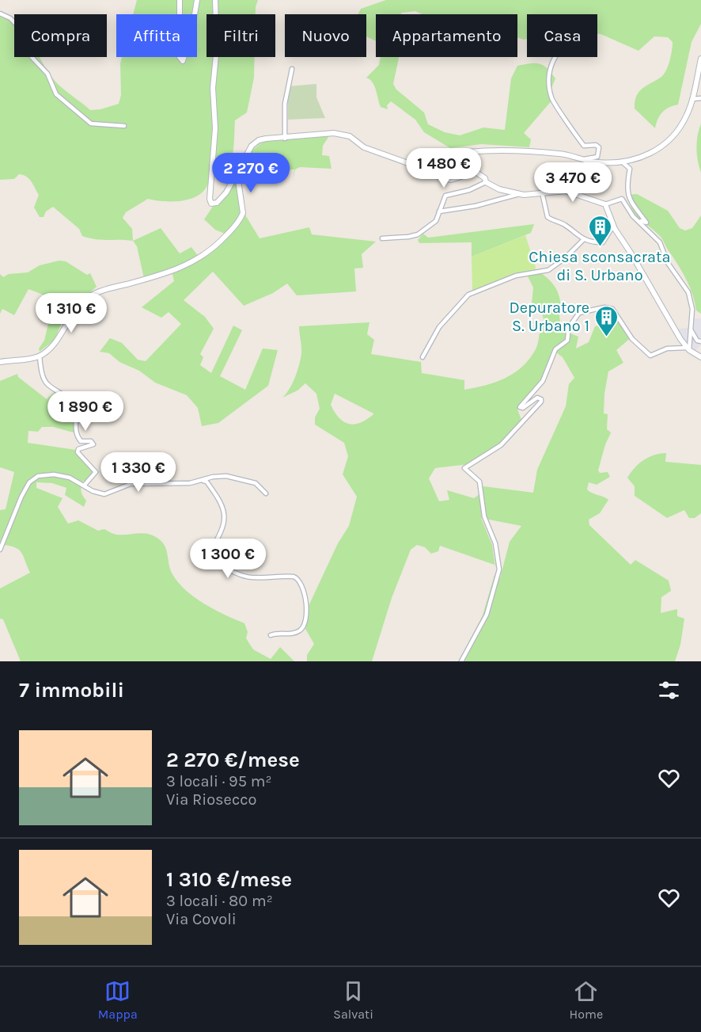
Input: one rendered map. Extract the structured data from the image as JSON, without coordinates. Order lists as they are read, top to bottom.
{
  "places": {
    "building": ["Chiesa sconsacrata di S. Urbano", "Depuratore S. Urbano 1"]
  },
  "page": {
    "chip": [
      "Compra",
      "Affitta",
      "Filtri",
      "Nuovo",
      "Appartamento",
      "Casa"
    ],
    "price": [
      "1 480 €",
      "2 270 €",
      "3 470 €",
      "1 310 €",
      "1 890 €",
      "1 330 €",
      "1 300 €"
    ],
    "heading": "7 immobili",
    "list": [
      {
        "name": "2 270 €/mese",
        "note": "3 locali · 95 m² · Via Riosecco"
      },
      {
        "name": "1 310 €/mese",
        "note": "3 locali · 80 m² · Via Covoli"
      }
    ],
    "tabs": ["Mappa", "Salvati", "Home"]
  }
}
